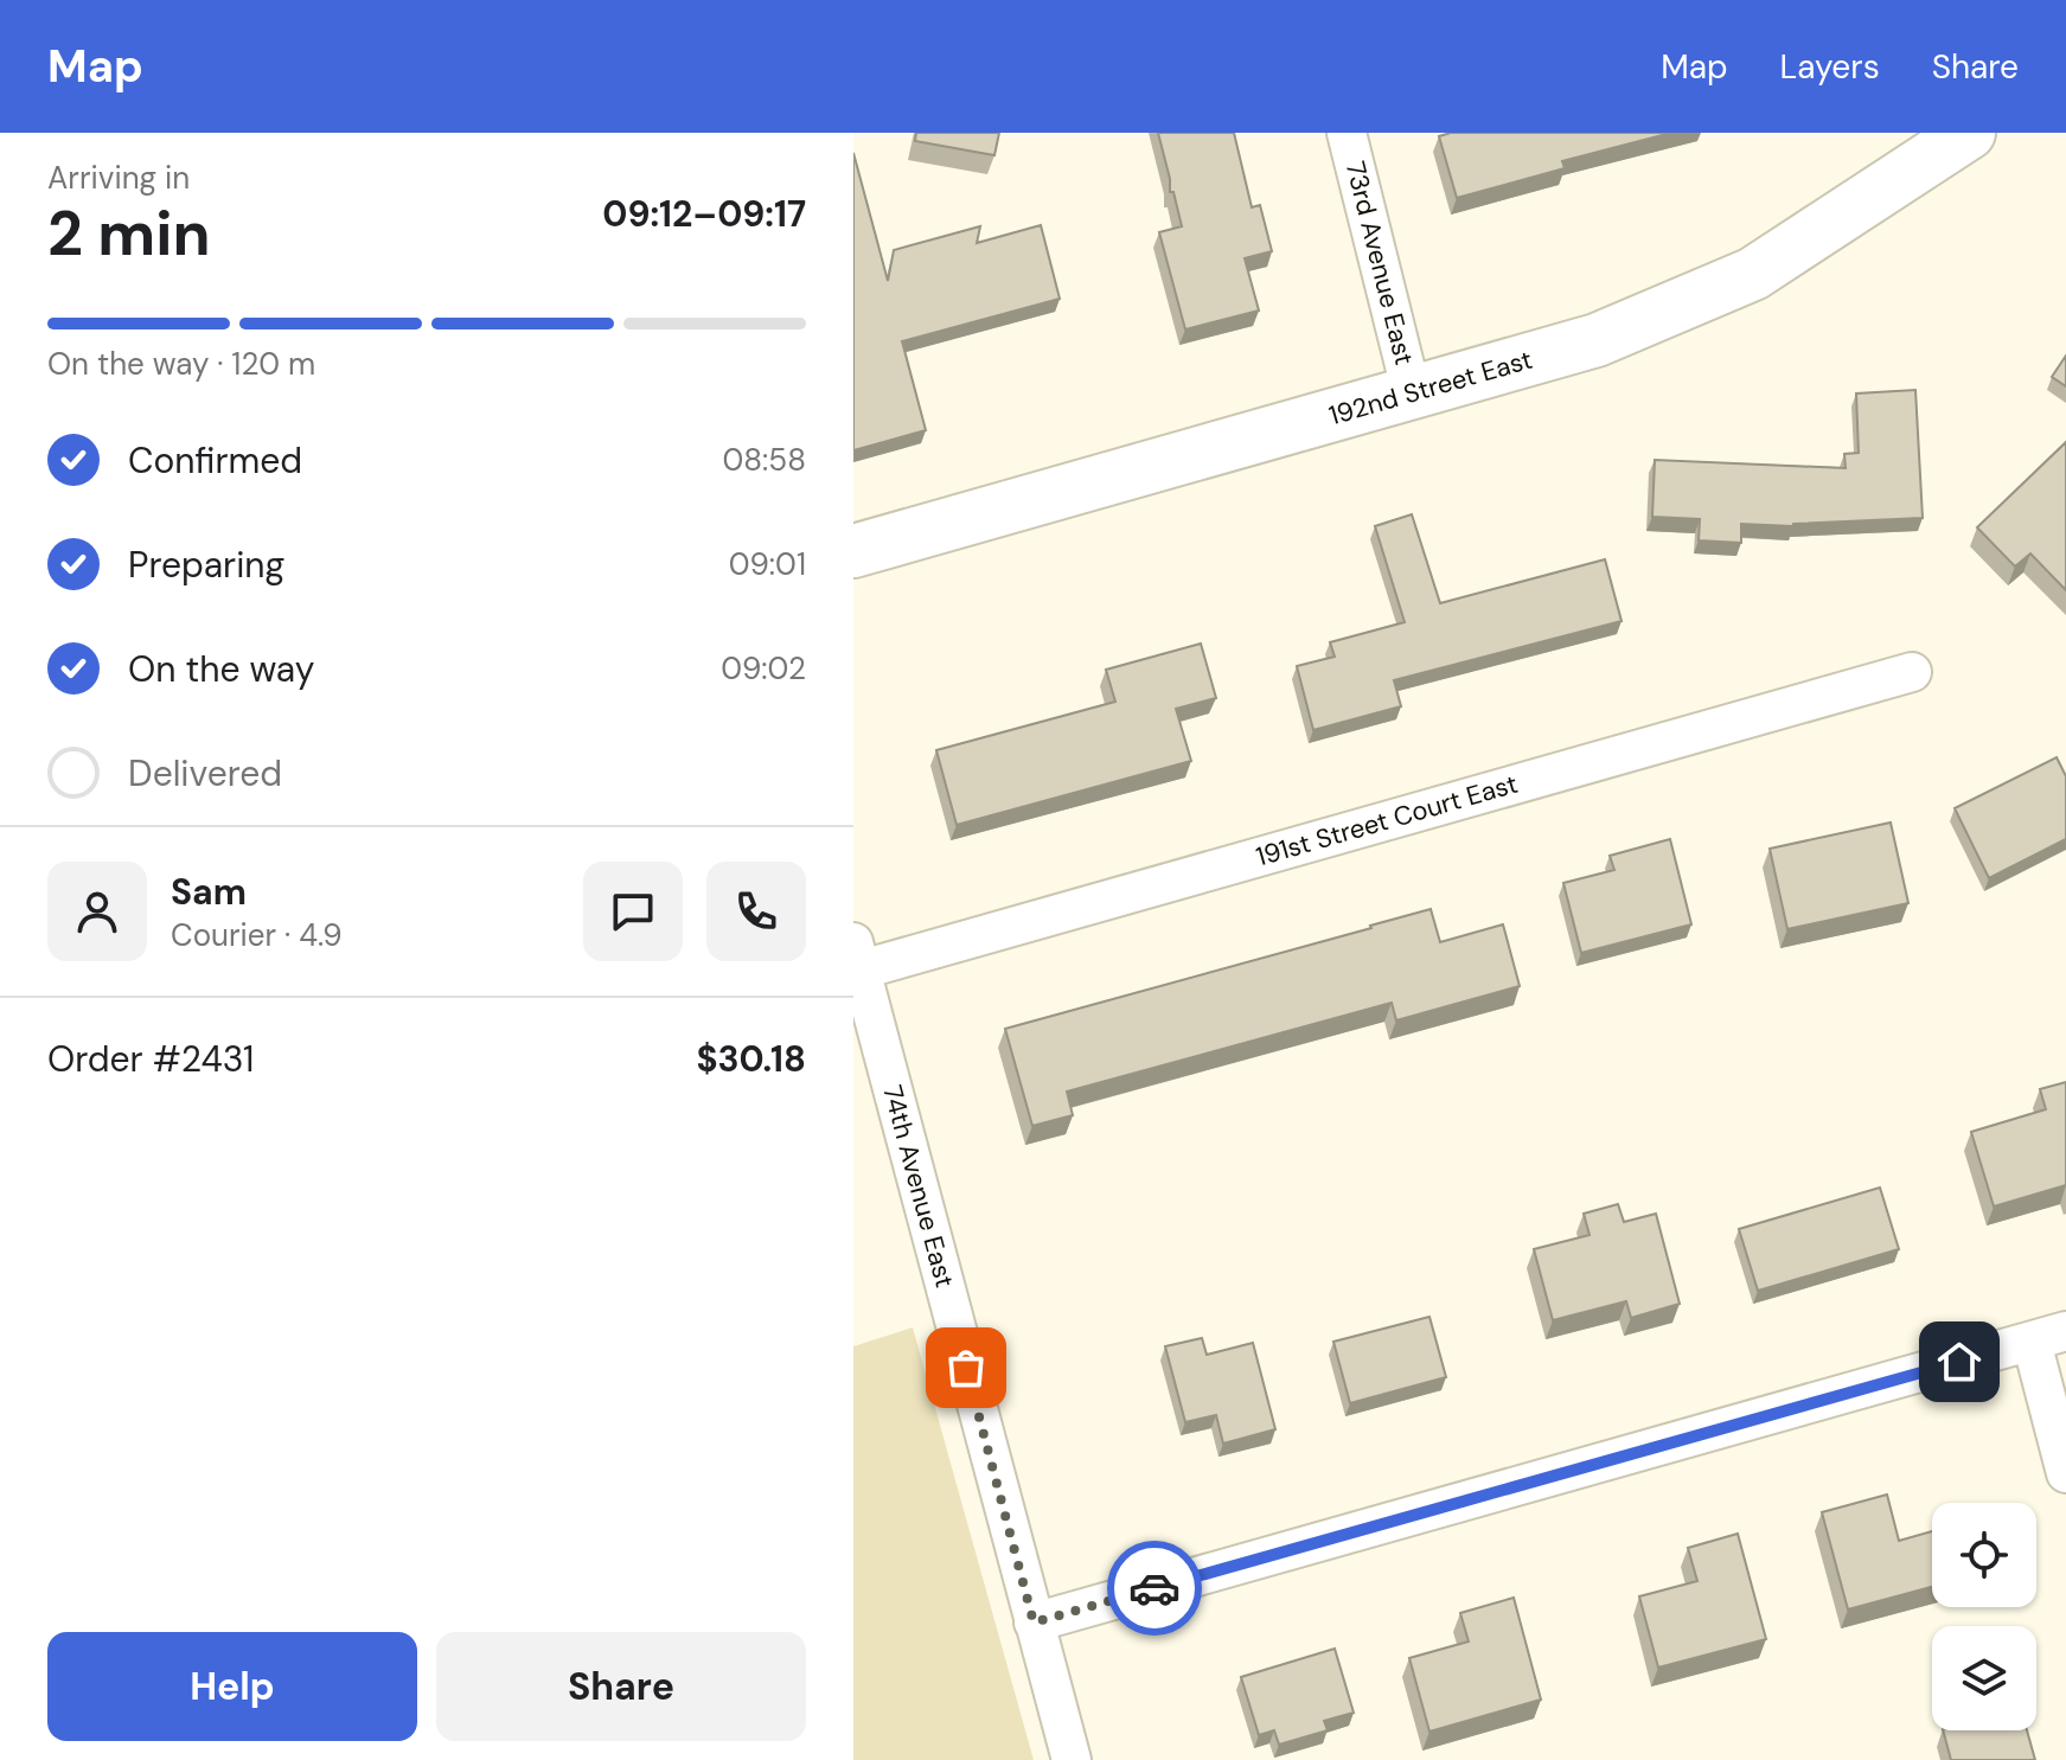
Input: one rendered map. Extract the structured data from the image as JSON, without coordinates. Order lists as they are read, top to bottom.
{
  "streets": {
    "street": [
      "73rd Avenue East",
      "192nd Street East",
      "191st Street Court East",
      "74th Avenue East"
    ]
  },
  "crossings": [
    ["73rd Avenue East", "192nd Street East"],
    ["191st Street Court East", "74th Avenue East"]
  ],
  "page": {
    "header": "Map",
    "nav": ["Map", "Layers", "Share"],
    "heading": ["2 min", "Arriving in", "09:12–09:17"],
    "panel": [
      "Sam",
      "Courier · 4.9",
      "Order #2431",
      "$30.18"
    ],
    "bar": "On the way · 120 m",
    "list": [
      ["Confirmed", "08:58"],
      ["Preparing", "09:01"],
      ["On the way", "09:02"],
      "Delivered"
    ],
    "buttons": ["Help", "Share"]
  }
}
